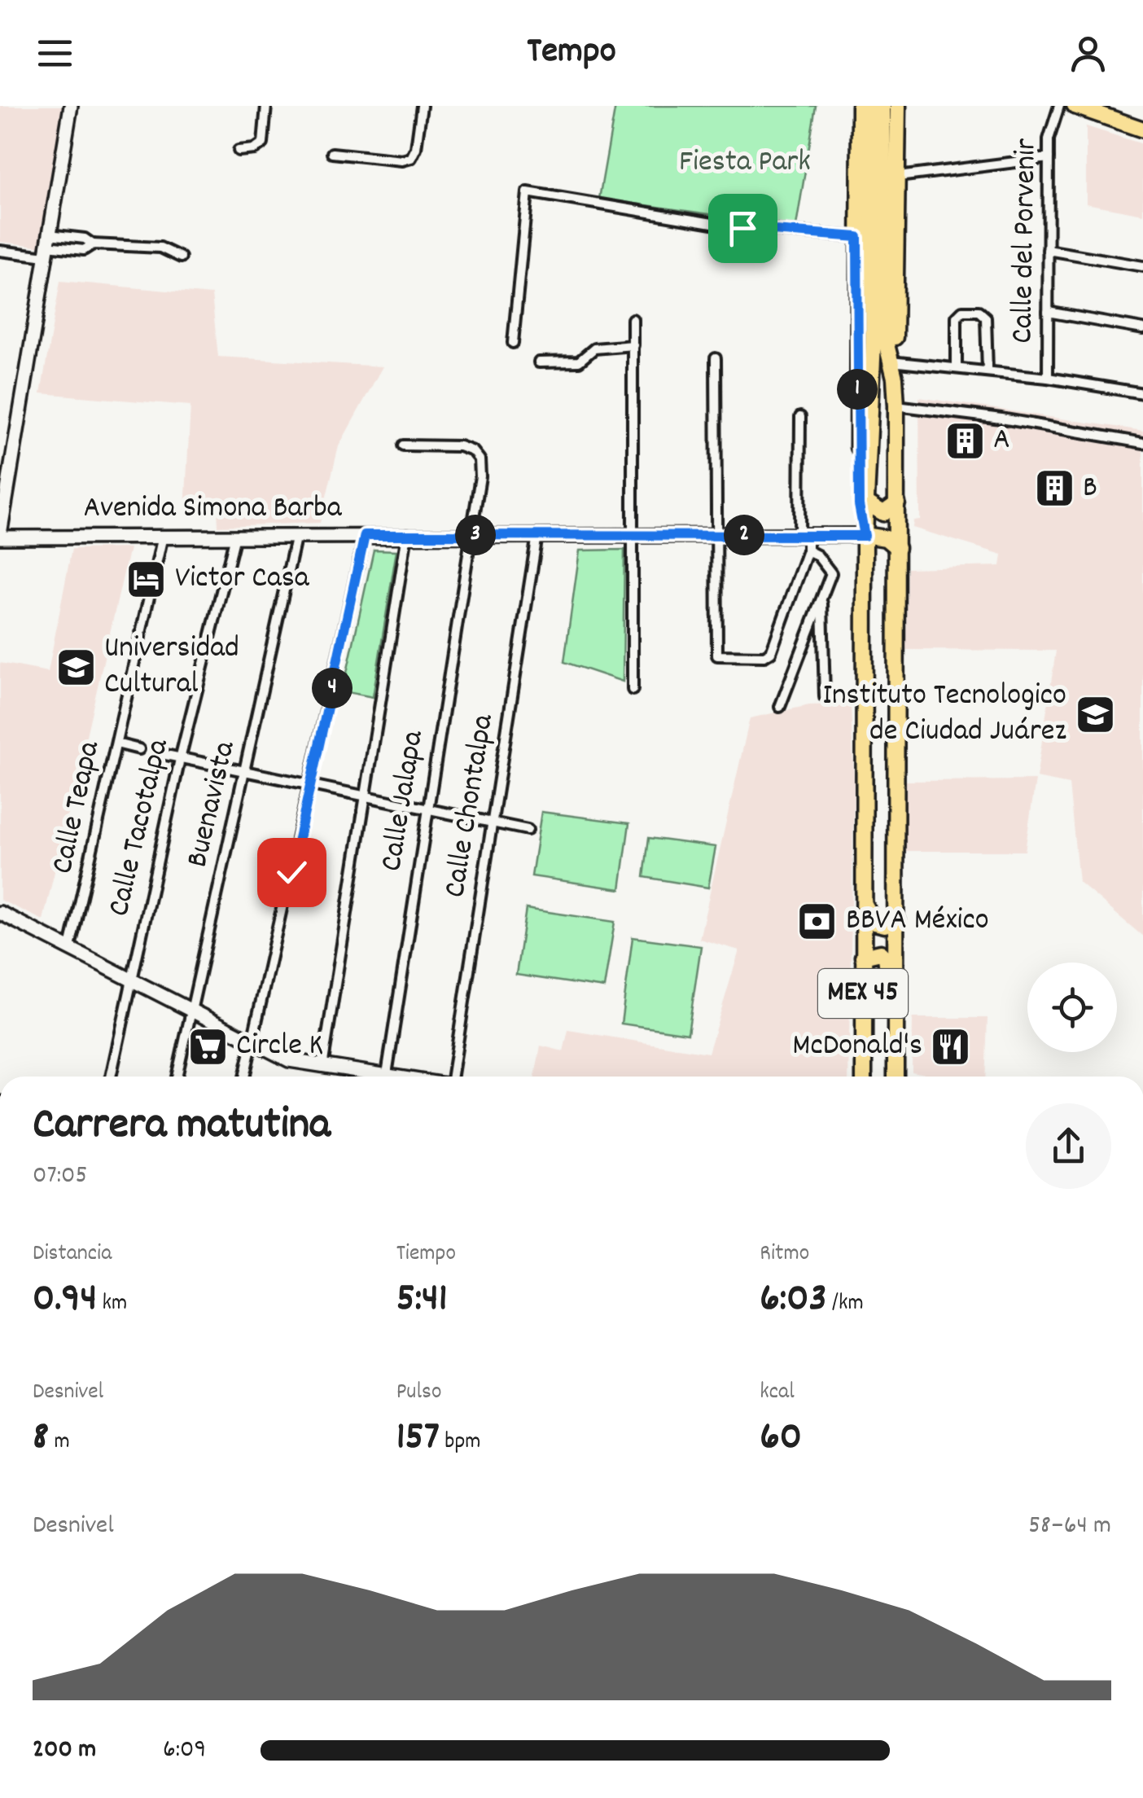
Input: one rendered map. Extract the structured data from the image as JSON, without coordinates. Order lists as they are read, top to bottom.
{
  "streets": {
    "main road": ["Avenida Simona Barba", "MEX 45"],
    "street": [
      "Calle del Porvenir",
      "Calle Jalapa",
      "Buenavista",
      "Calle Chontalpa",
      "Calle Teapa",
      "Calle Tacotalpa"
    ]
  },
  "crossings": [
    ["Avenida Simona Barba", "Calle Jalapa"],
    ["Avenida Simona Barba", "Buenavista"],
    ["Avenida Simona Barba", "Calle Chontalpa"],
    ["Avenida Simona Barba", "Calle Teapa"],
    ["Avenida Simona Barba", "Calle Tacotalpa"],
    ["Avenida Simona Barba", "MEX 45"]
  ],
  "parks": ["Fiesta Park"],
  "places": {
    "building": ["A", "B"],
    "hotel": ["Victor Casa"],
    "school or university": ["Universidad Cultural", "Instituto Tecnologico de Ciudad Juárez"],
    "bank": ["BBVA México"],
    "supermarket": ["Circle K"],
    "restaurant": ["McDonald's"]
  },
  "page": {
    "header": "Tempo",
    "pins": [
      "1",
      "2",
      "3",
      "4"
    ],
    "heading": ["Carrera matutina", "07:05"],
    "stats": [
      ["Distancia", "0.94 km"],
      ["Tiempo", "5:41"],
      ["Ritmo", "6:03 /km"],
      ["Desnivel", "8 m"],
      ["Pulso", "157 bpm"],
      ["kcal", "60"]
    ],
    "chart": ["Desnivel", "58–64 m"],
    "list": [
      {
        "name": "200 m",
        "note": "6:09"
      }
    ]
  }
}
